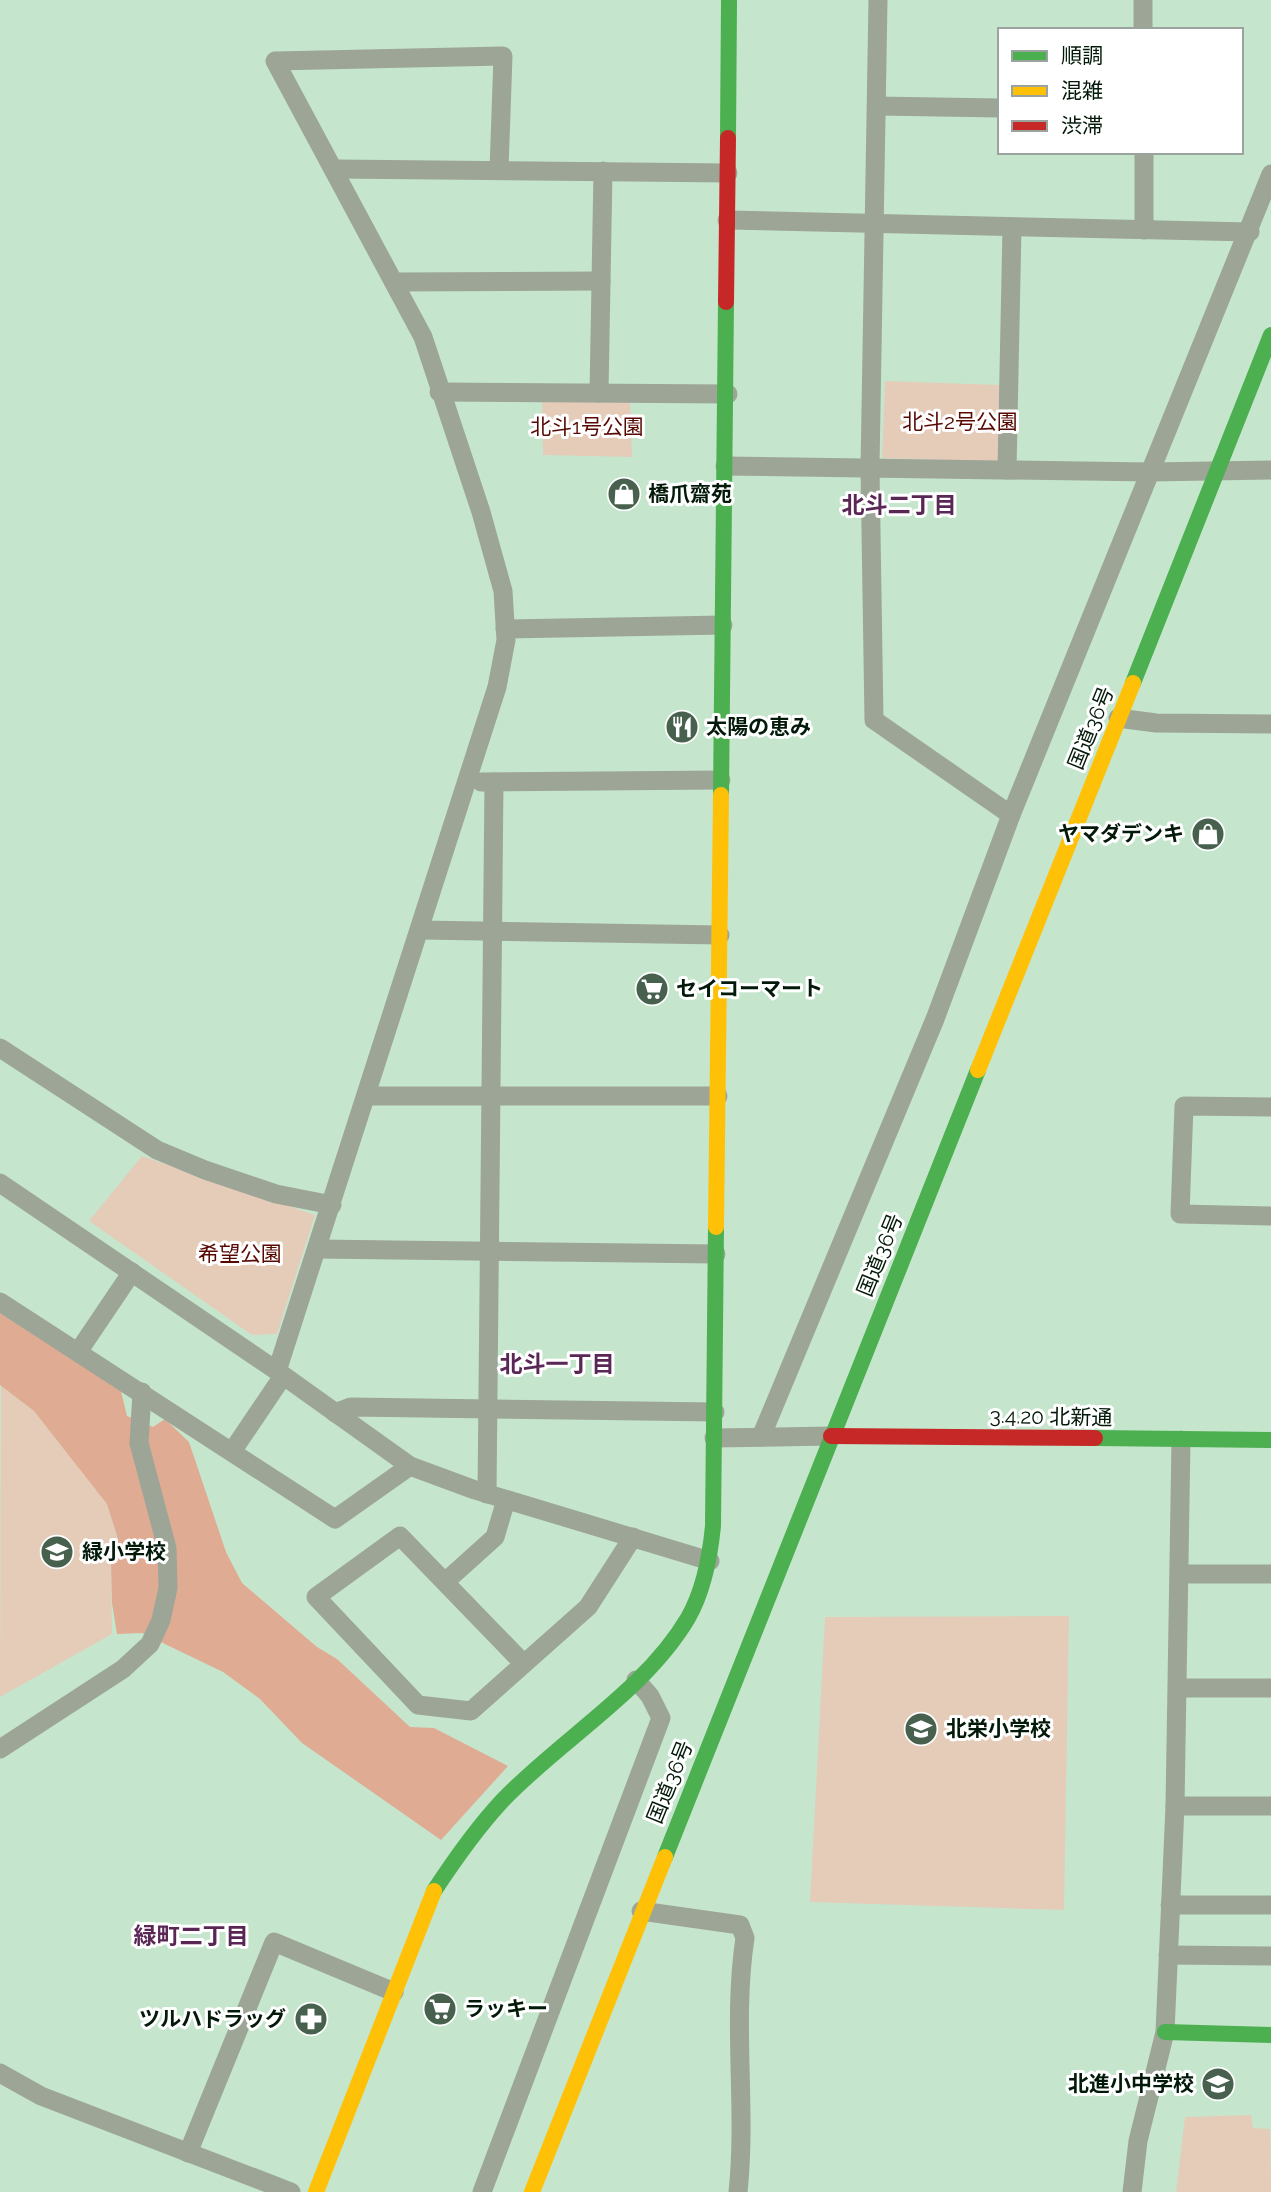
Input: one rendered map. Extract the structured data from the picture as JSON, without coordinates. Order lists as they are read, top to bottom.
{
  "streets": {
    "main road": ["国道36号", "3.4.20 北新通"]
  },
  "crossings": [
    ["国道36号", "3.4.20 北新通"]
  ],
  "districts": ["北斗二丁目", "北斗一丁目", "緑町二丁目"],
  "parks": ["北斗2号公園", "北斗1号公園", "希望公園"],
  "places": {
    "shop": ["橋爪齋苑", "ヤマダデンキ"],
    "restaurant": ["太陽の恵み"],
    "supermarket": ["セイコーマート", "ラッキー"],
    "school or university": ["緑小学校", "北栄小学校", "北進小中学校"],
    "pharmacy": ["ツルハドラッグ"]
  },
  "legend": ["順調", "混雑", "渋滞"]
}
